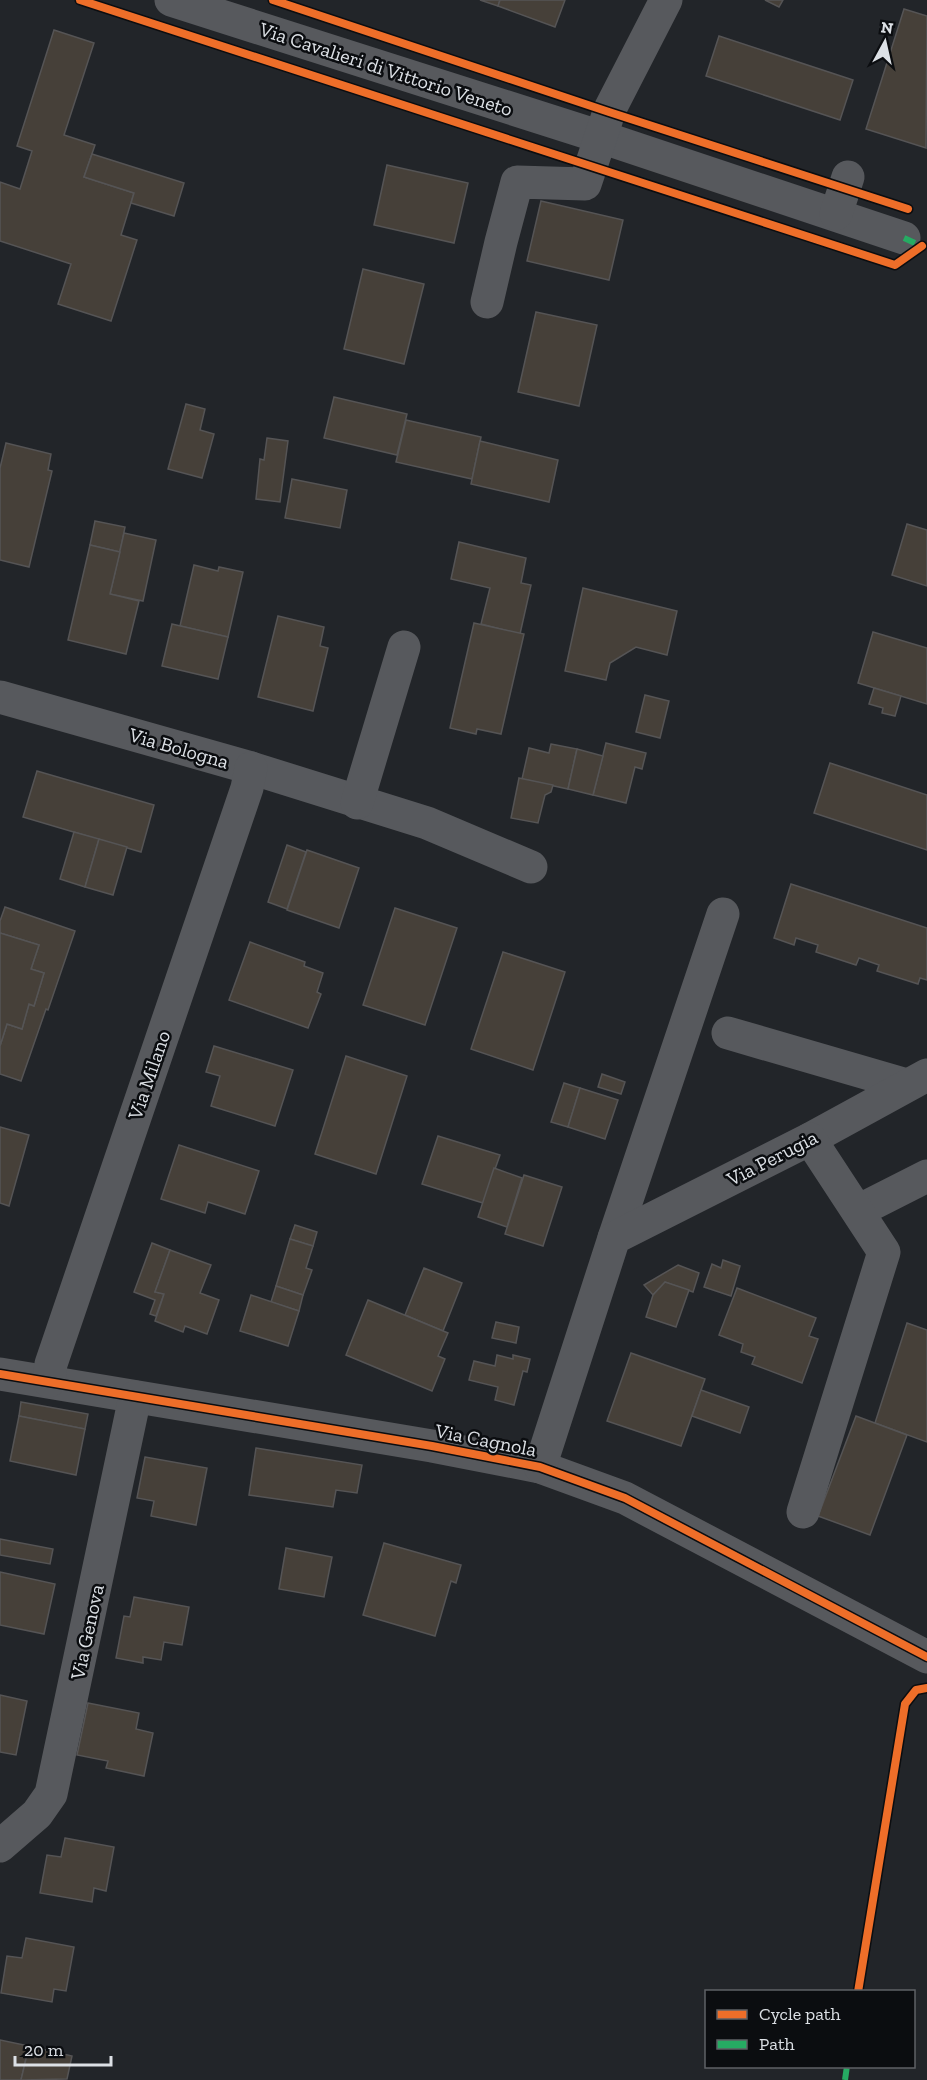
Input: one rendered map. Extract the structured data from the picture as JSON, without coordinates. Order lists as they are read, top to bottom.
{
  "streets": {
    "street": [
      "Via Cavalieri di Vittorio Veneto",
      "Via Bologna",
      "Via Milano",
      "Via Perugia",
      "Via Cagnola",
      "Via Genova"
    ]
  },
  "crossings": [
    ["Via Bologna", "Via Milano"],
    ["Via Milano", "Via Cagnola"],
    ["Via Cagnola", "Via Genova"]
  ],
  "legend": ["Cycle path", "Path"],
  "scale_bar": "20 m",
  "north": "top"
}
